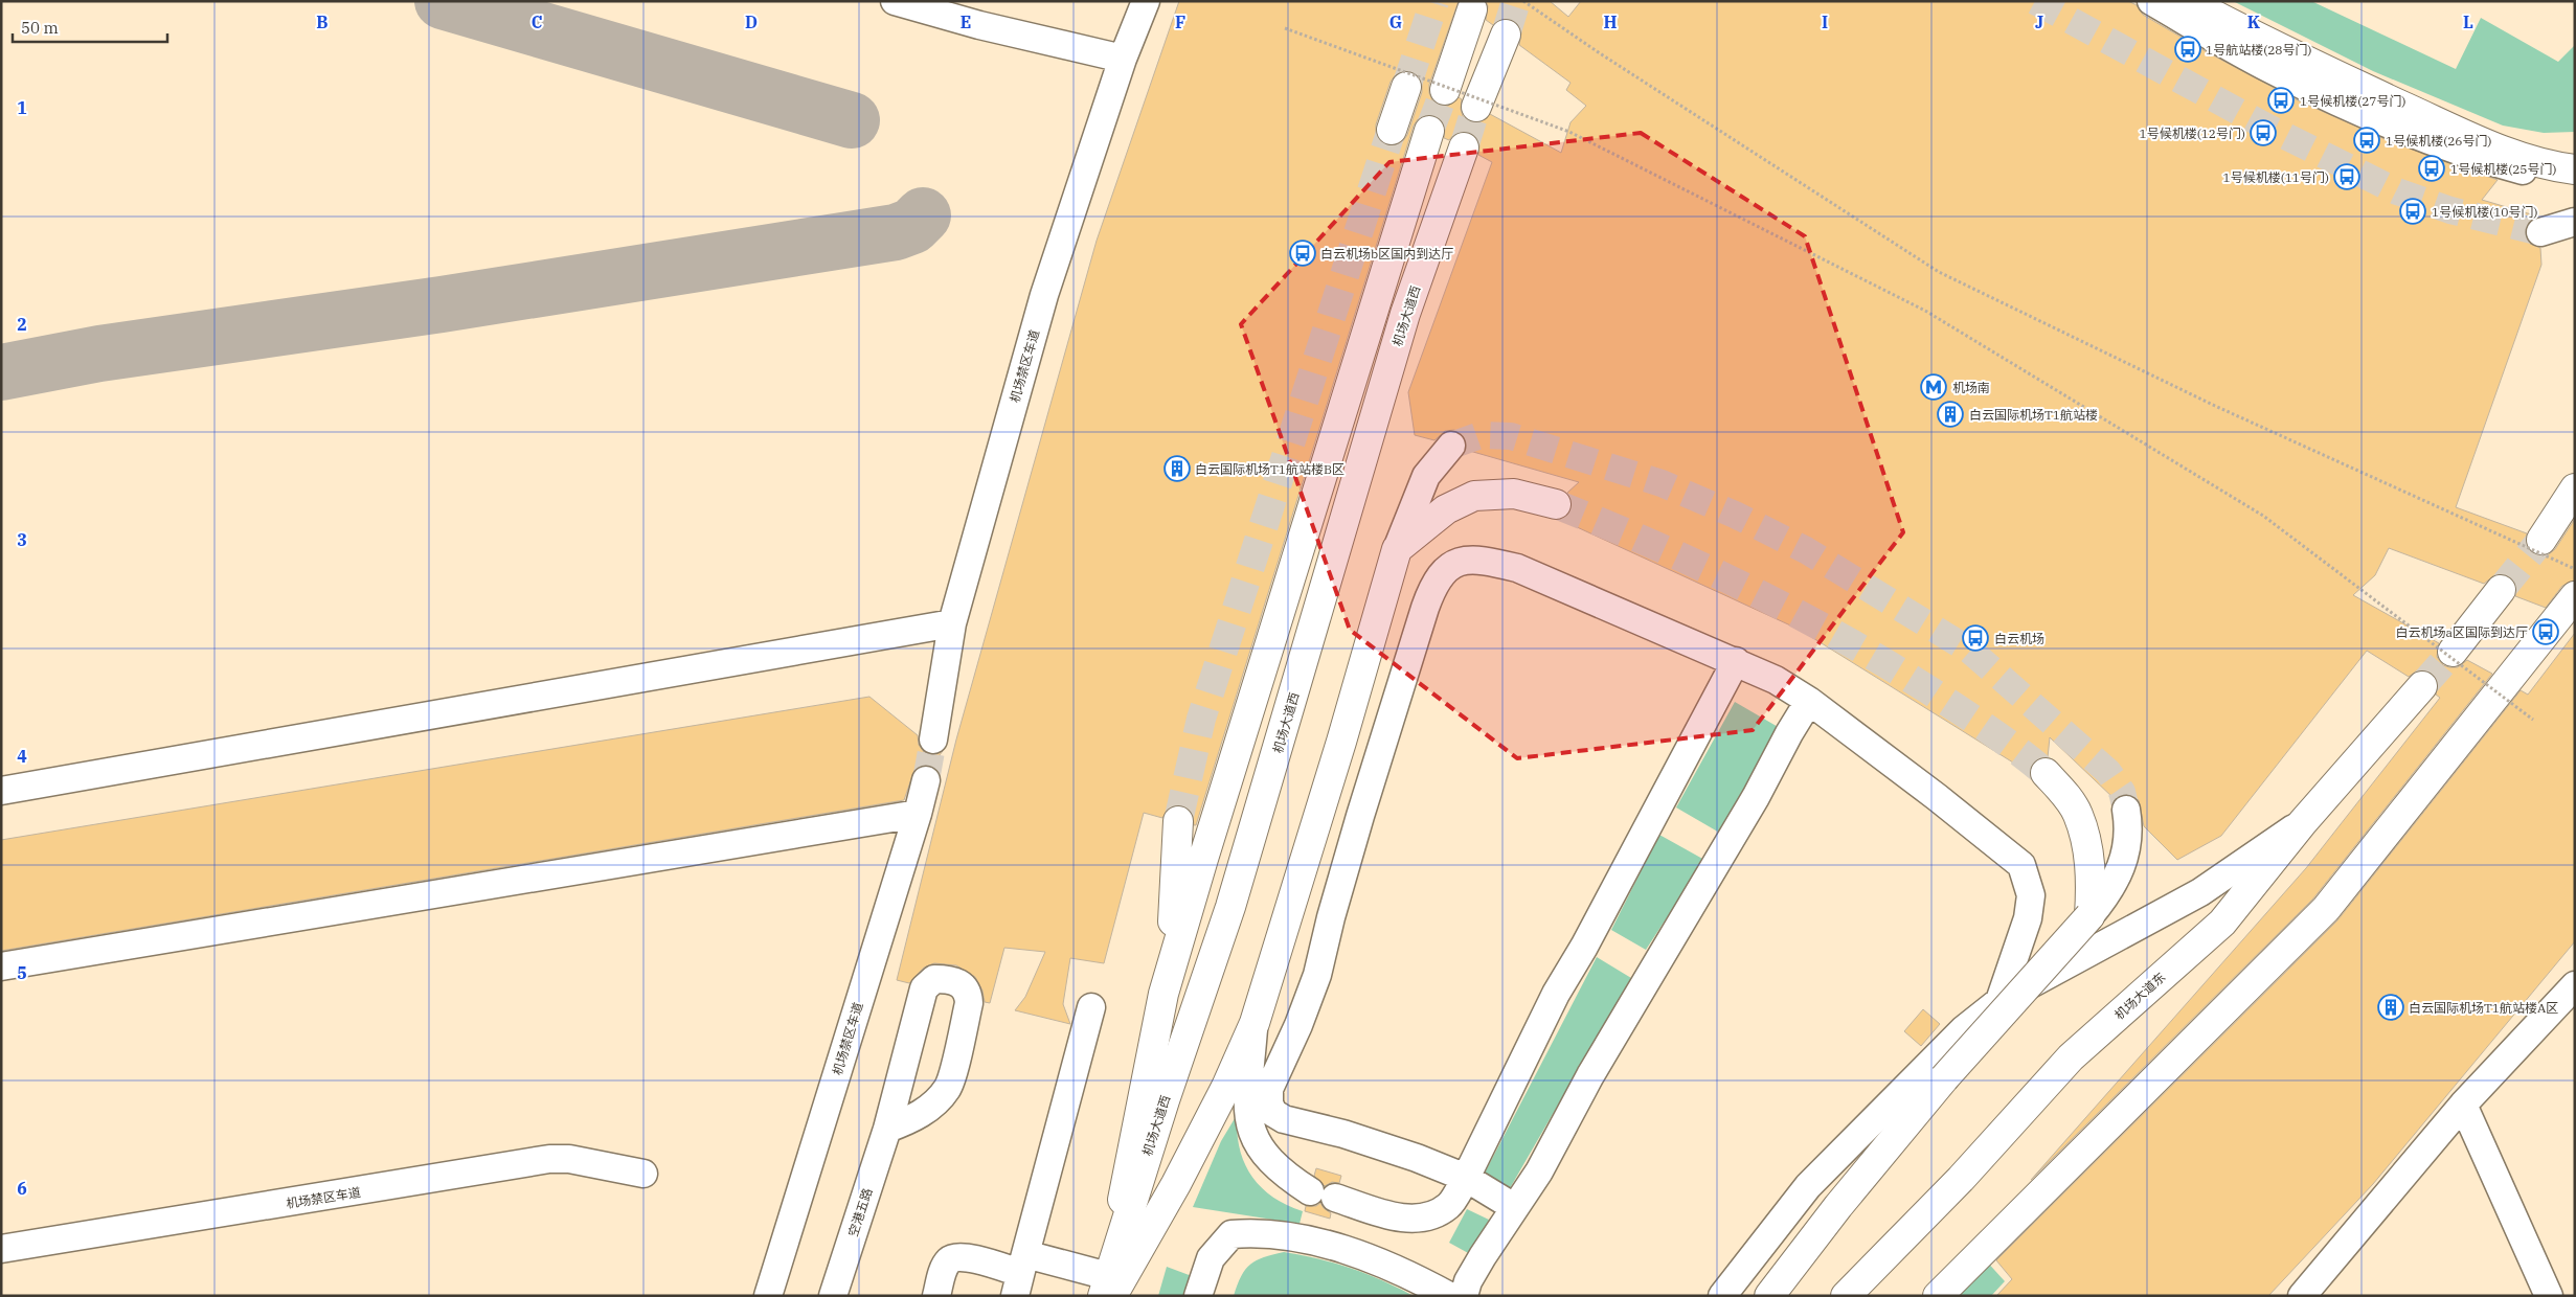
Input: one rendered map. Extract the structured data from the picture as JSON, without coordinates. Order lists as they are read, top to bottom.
{
  "streets": {
    "main road": ["机场大道西", "机场大道东"],
    "street": ["机场禁区车道", "空港五路"]
  },
  "places": {
    "bus stop": [
      "1号航站楼(28号门)",
      "1号候机楼(27号门)",
      "1号候机楼(12号门)",
      "1号候机楼(26号门)",
      "1号候机楼(25号门)",
      "1号候机楼(11号门)",
      "1号候机楼(10号门)",
      "白云机场b区国内到达厅",
      "白云机场a区国际到达厅",
      "白云机场"
    ],
    "metro station": ["机场南"],
    "building": ["白云国际机场T1航站楼", "白云国际机场T1航站楼B区", "白云国际机场T1航站楼A区"]
  },
  "scale_bar": "50 m",
  "grid": {
    "columns": [
      "B",
      "C",
      "D",
      "E",
      "F",
      "G",
      "H",
      "I",
      "J",
      "K",
      "L"
    ],
    "rows": [
      "1",
      "2",
      "3",
      "4",
      "5",
      "6"
    ]
  }
}
